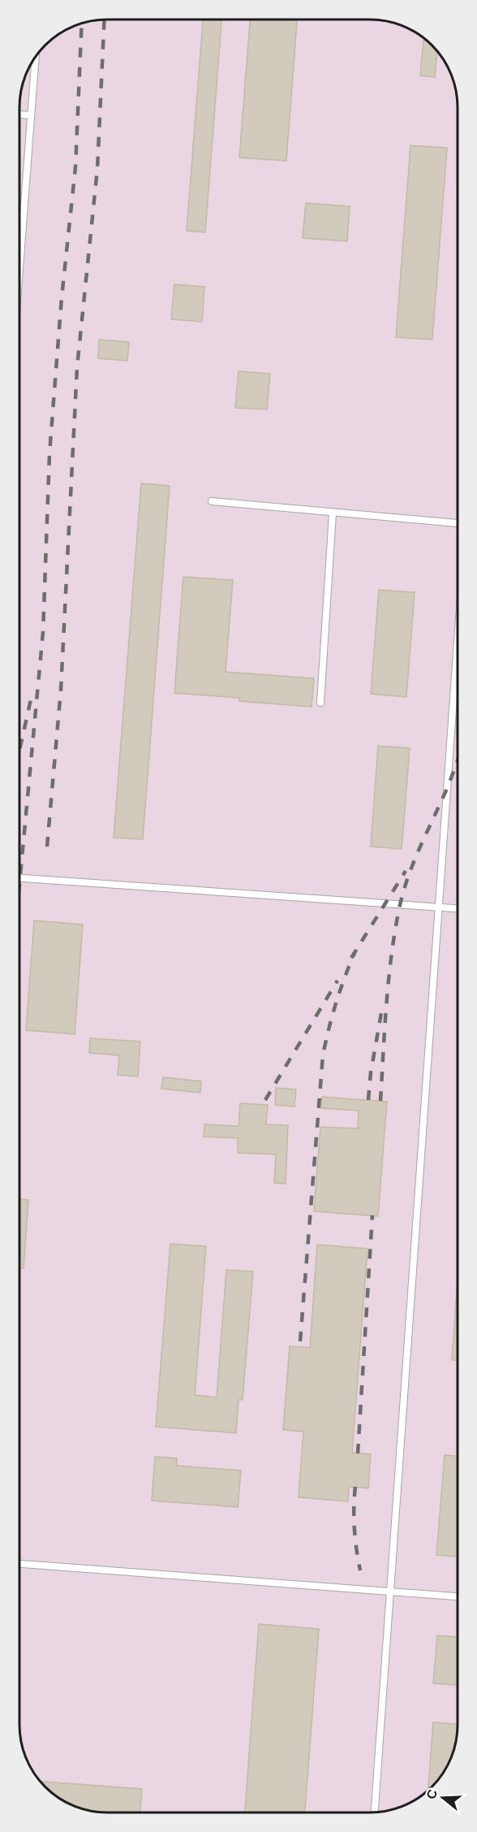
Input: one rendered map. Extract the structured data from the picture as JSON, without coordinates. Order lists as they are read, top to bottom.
{
  "north": "left"
}
